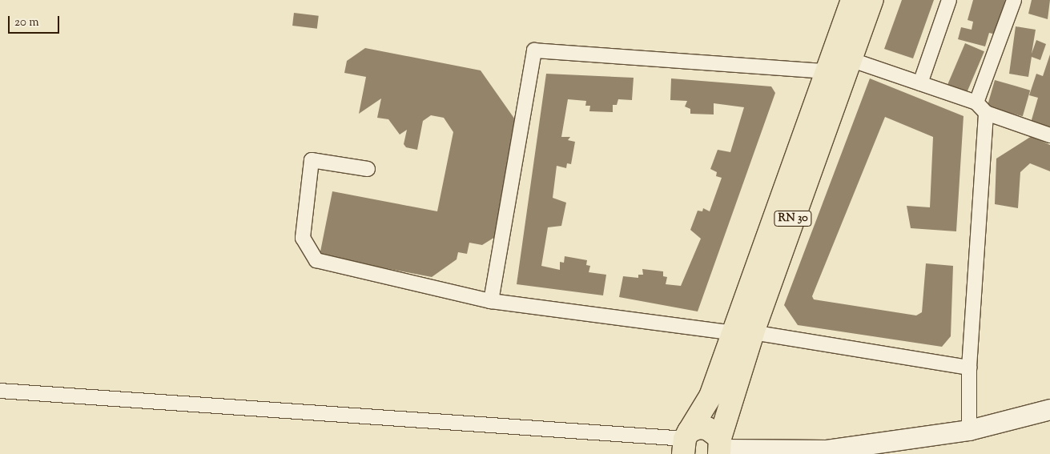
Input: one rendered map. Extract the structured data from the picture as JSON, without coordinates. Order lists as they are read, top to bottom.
{
  "streets": {
    "main road": ["RN 30"]
  },
  "scale_bar": "20 m"
}
